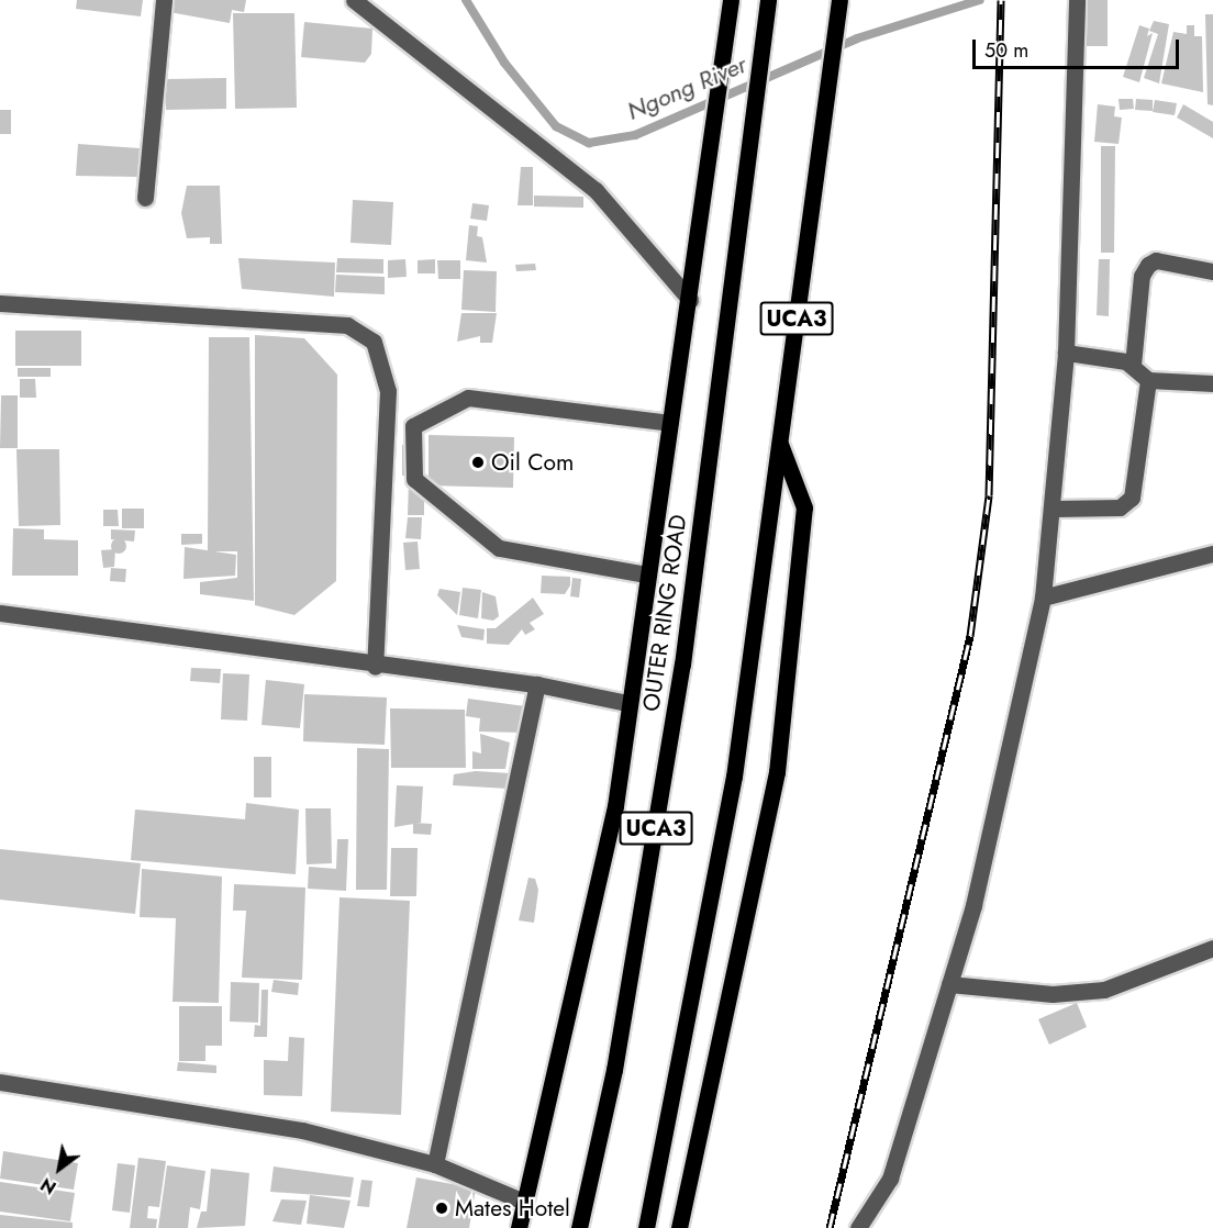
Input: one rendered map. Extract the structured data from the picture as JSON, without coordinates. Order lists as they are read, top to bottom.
{
  "streets": {
    "main road": ["UCA3", "OUTER RING ROAD"]
  },
  "water": ["Ngong River"],
  "places": ["Oil Com", "Mates Hotel"],
  "scale_bar": "50 m",
  "north": "bottom left"
}
